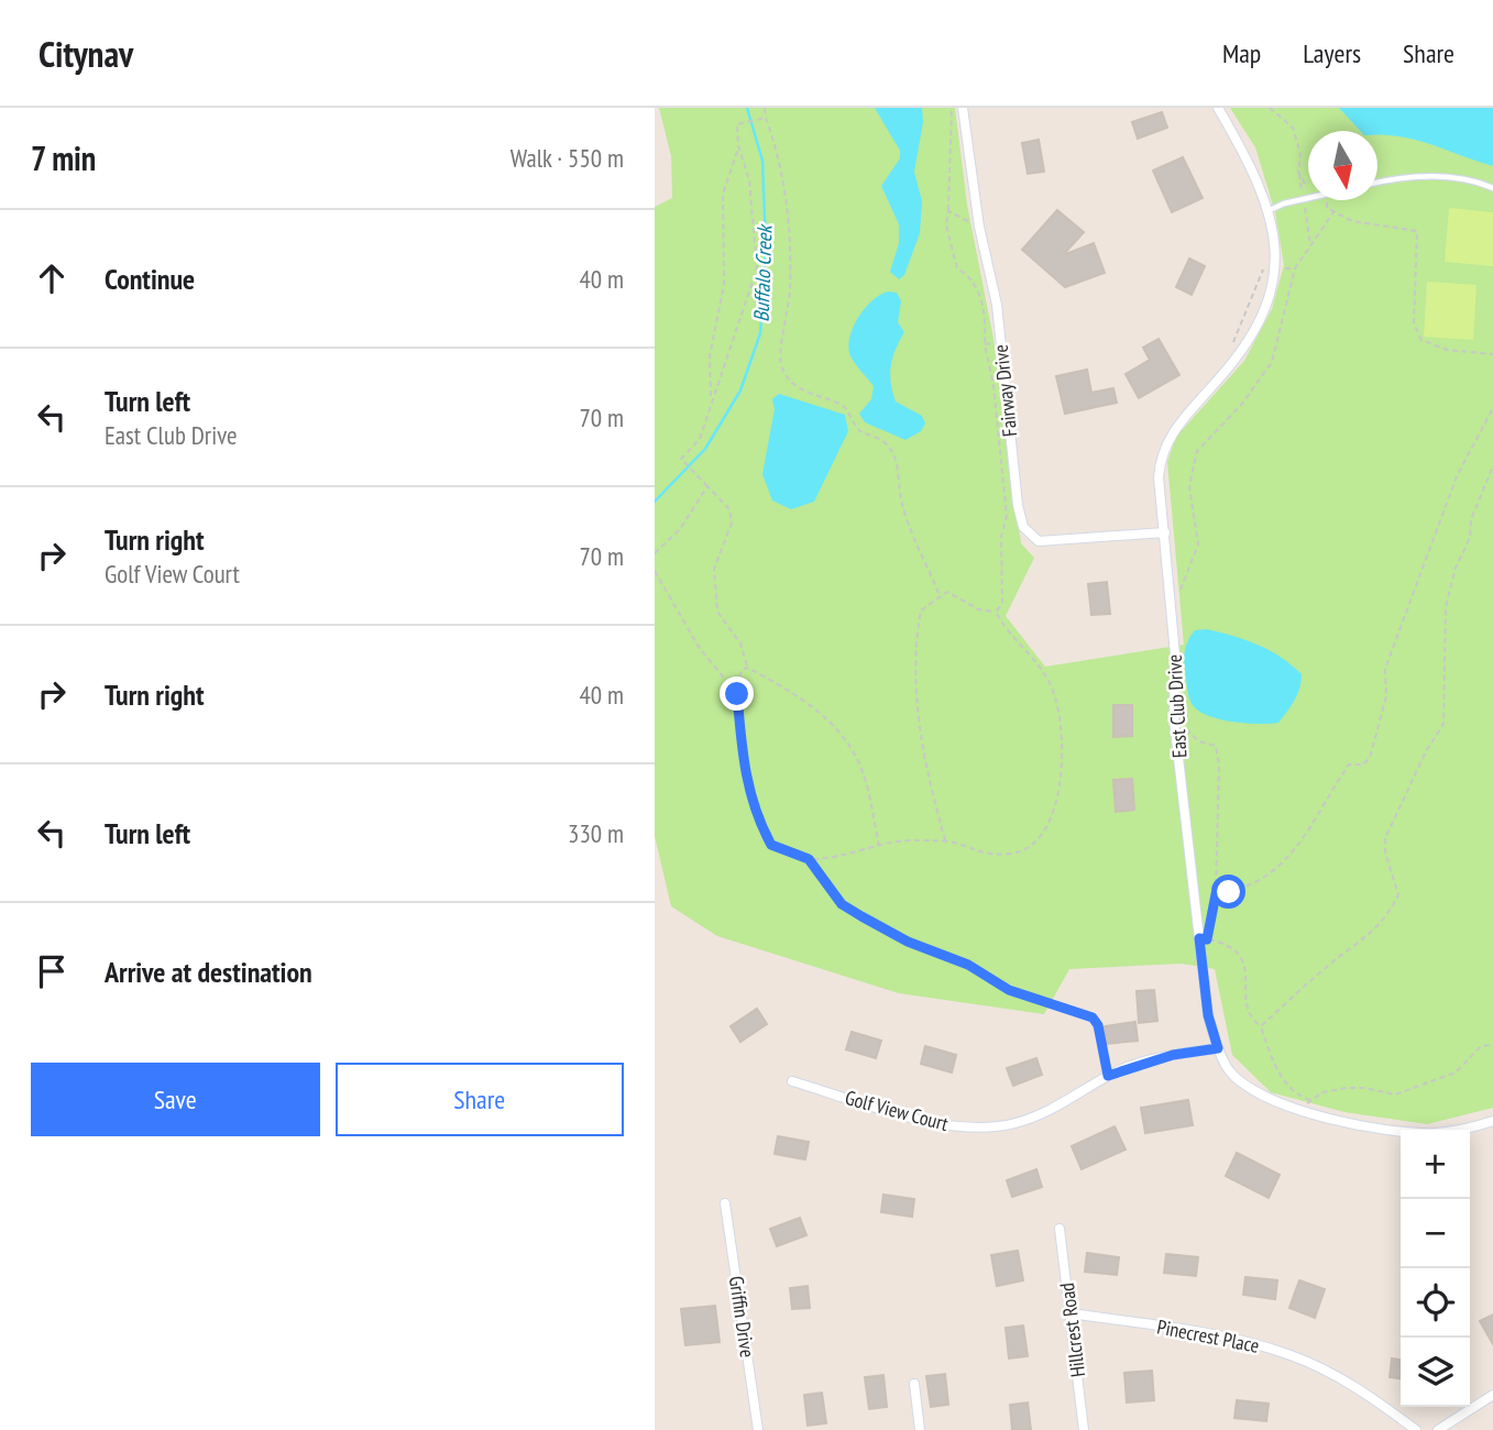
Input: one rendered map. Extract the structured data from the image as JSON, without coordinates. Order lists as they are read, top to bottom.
{
  "streets": {
    "street": [
      "Fairway Drive",
      "East Club Drive",
      "Golf View Court",
      "Griffin Drive",
      "Hillcrest Road",
      "Pinecrest Place"
    ]
  },
  "crossings": [
    ["Fairway Drive", "East Club Drive"],
    ["East Club Drive", "Golf View Court"],
    ["Hillcrest Road", "Pinecrest Place"]
  ],
  "water": ["Buffalo Creek"],
  "north": "bottom",
  "page": {
    "header": "Citynav",
    "nav": ["Map", "Layers", "Share"],
    "heading": ["7 min", "Walk · 550 m"],
    "list": [
      ["Continue", "40 m"],
      ["Turn left", "East Club Drive", "70 m"],
      ["Turn right", "Golf View Court", "70 m"],
      ["Turn right", "40 m"],
      ["Turn left", "330 m"],
      "Arrive at destination"
    ],
    "buttons": ["Save", "Share"],
    "map_buttons": ["+", "−"]
  }
}
